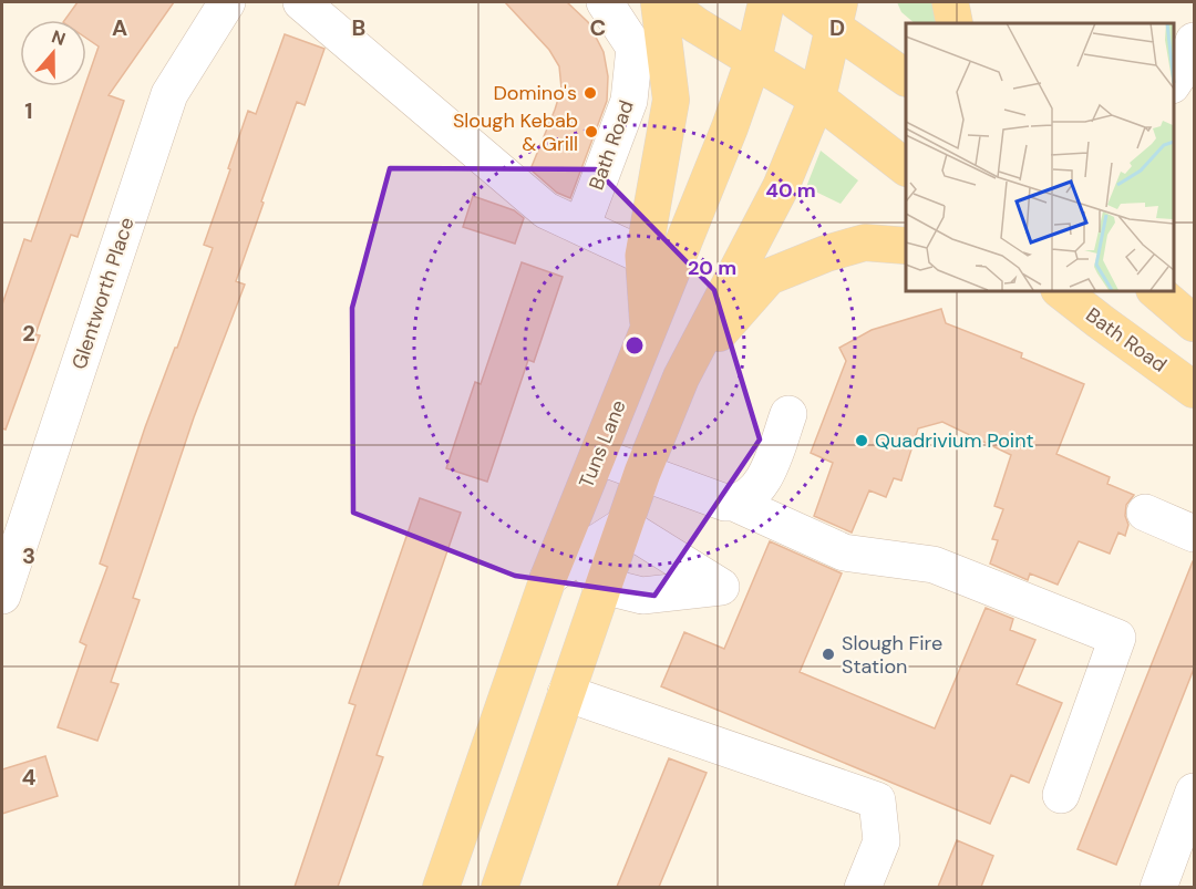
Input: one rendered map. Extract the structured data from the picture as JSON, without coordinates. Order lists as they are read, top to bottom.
{
  "streets": {
    "main road": ["Bath Road", "Tuns Lane"],
    "street": ["Glentworth Place"]
  },
  "places": [
    "Domino's",
    "Slough Kebab & Grill",
    "Quadrivium Point",
    "Slough Fire Station"
  ],
  "north": "top",
  "grid": {
    "columns": [
      "A",
      "B",
      "C",
      "D"
    ],
    "rows": [
      "1",
      "2",
      "3",
      "4"
    ]
  },
  "rings": ["40 m", "20 m"]
}
